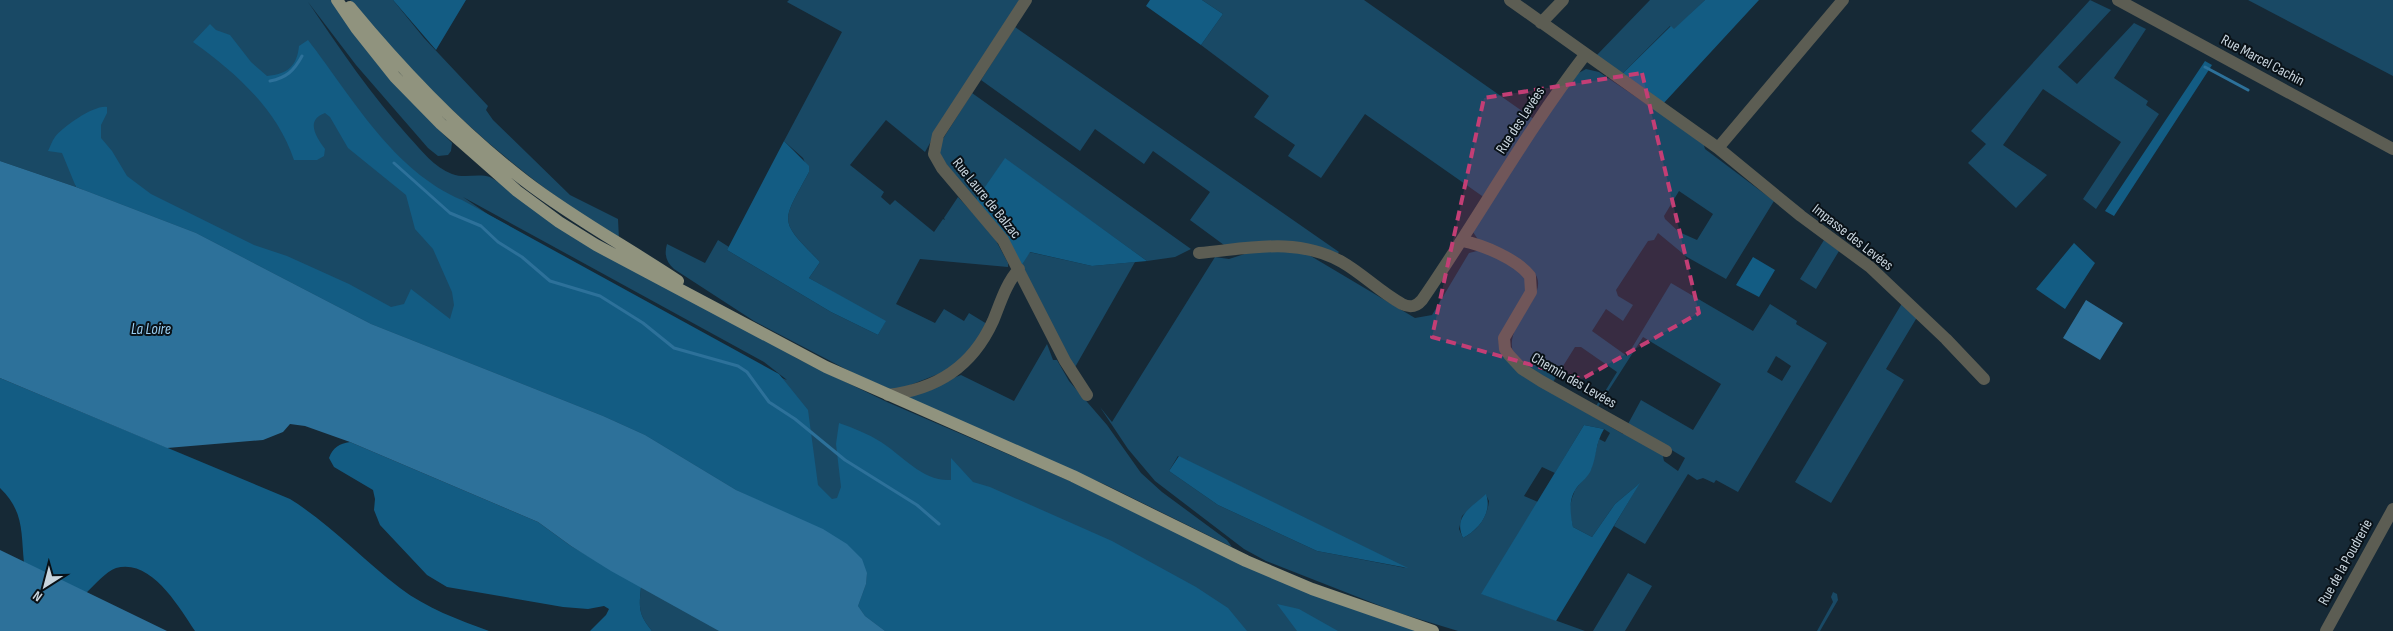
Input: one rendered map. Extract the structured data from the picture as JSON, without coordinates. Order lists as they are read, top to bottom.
{
  "streets": {
    "street": [
      "Rue Marcel Cachin",
      "Rue des Levées",
      "Rue Laure de Balzac",
      "Impasse des Levées",
      "Chemin des Levées",
      "Rue de la Poudrerie"
    ]
  },
  "crossings": [
    ["Rue des Levées", "Chemin des Levées"]
  ],
  "water": ["La Loire"],
  "north": "bottom left"
}
